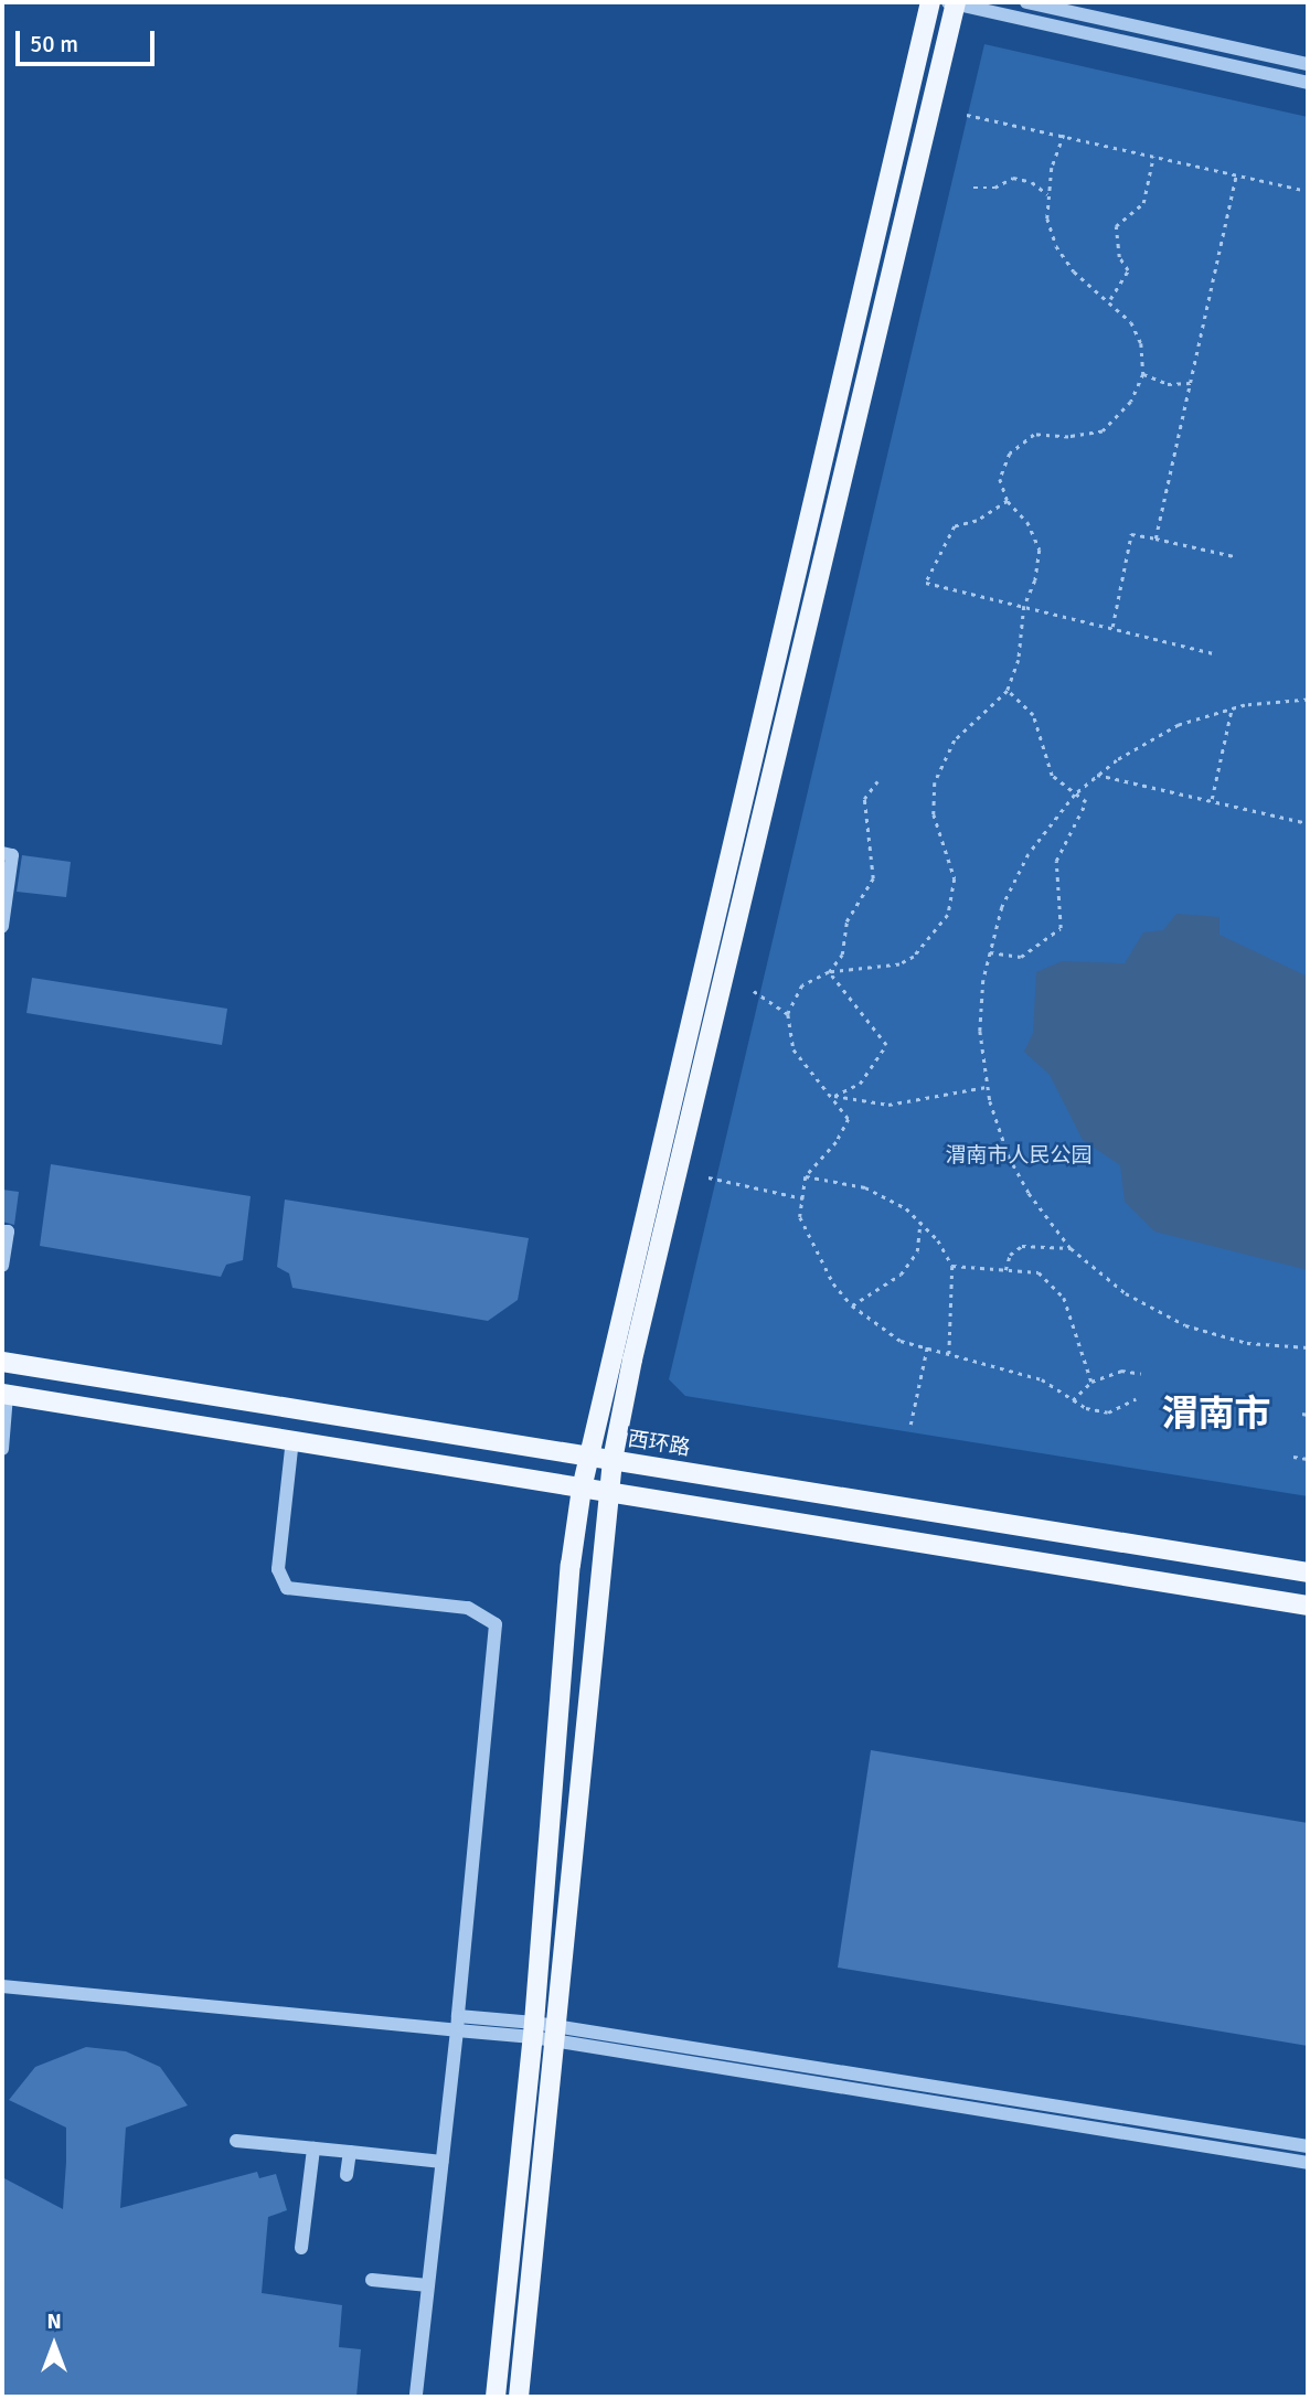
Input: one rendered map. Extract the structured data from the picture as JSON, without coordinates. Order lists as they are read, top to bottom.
{
  "streets": {
    "main road": ["西环路"]
  },
  "districts": ["渭南市"],
  "parks": ["渭南市人民公园"],
  "scale_bar": "50 m",
  "north": "top"
}
